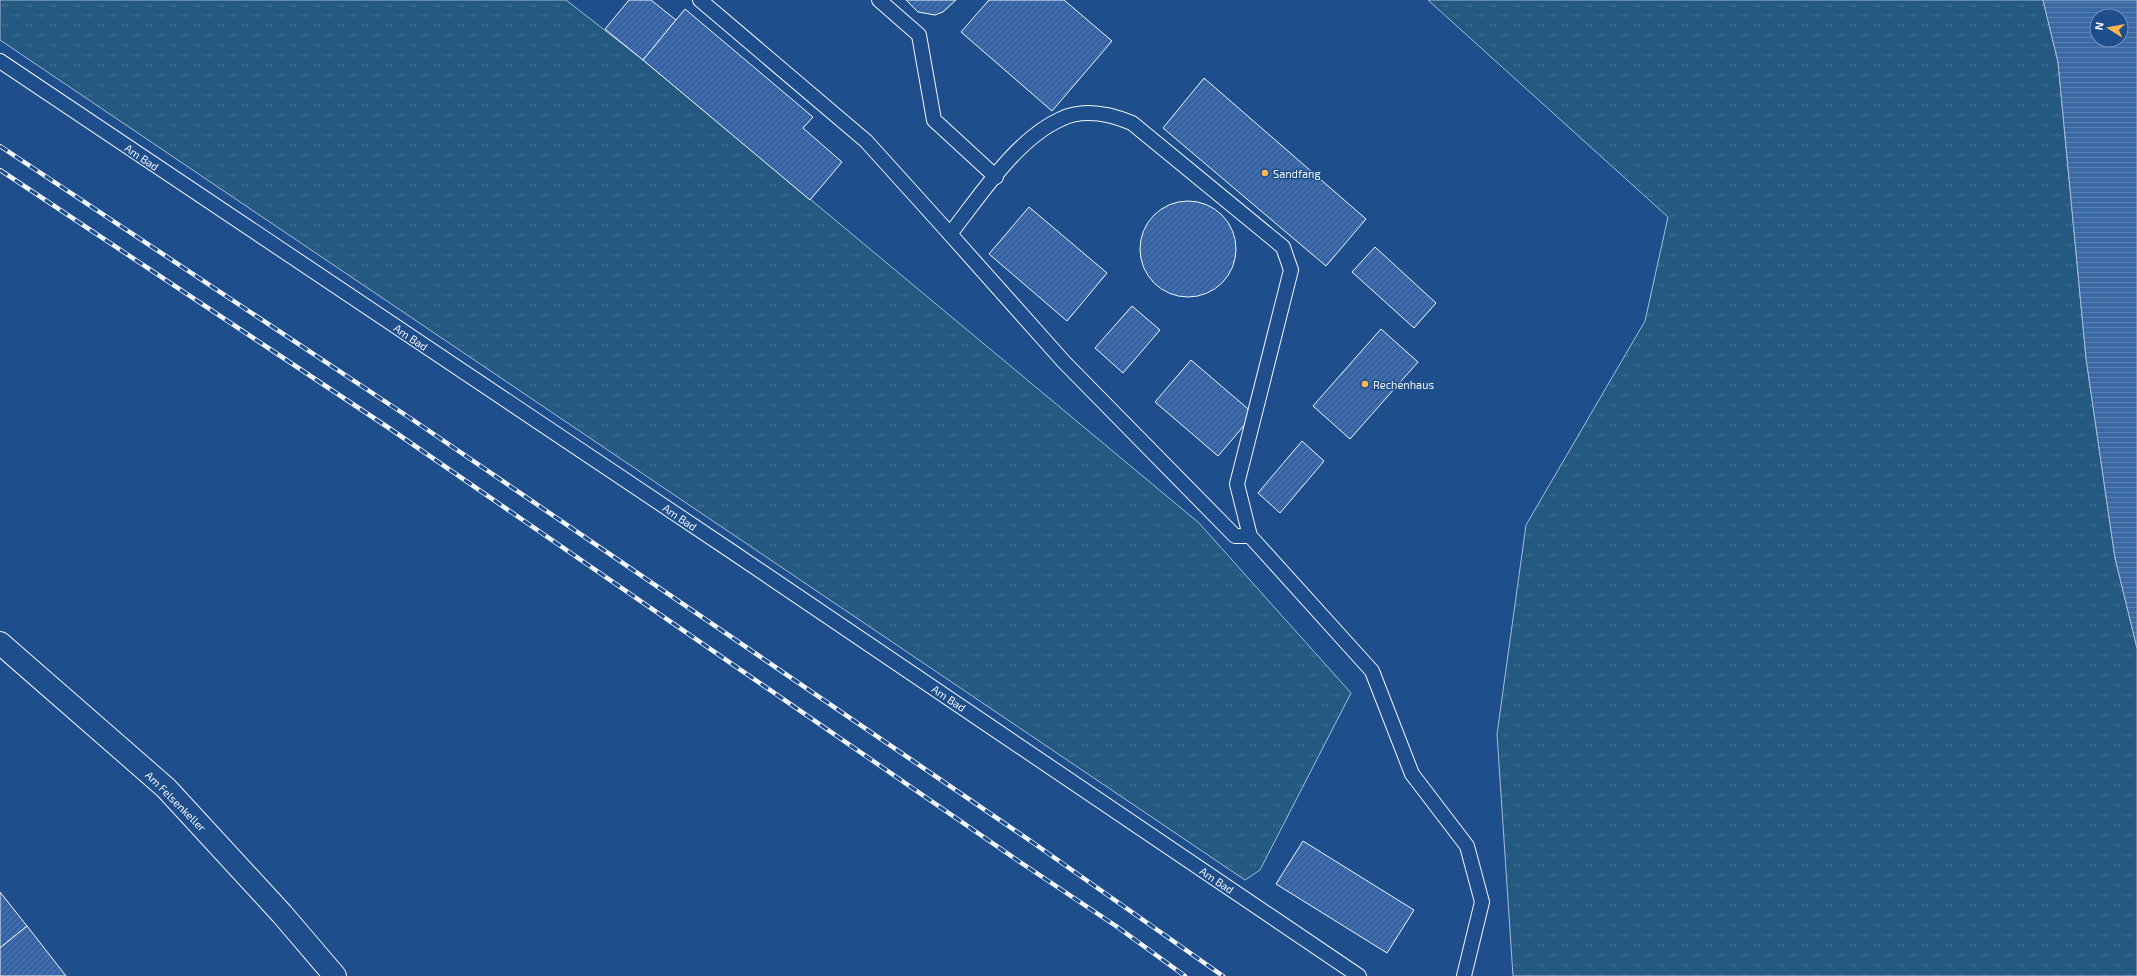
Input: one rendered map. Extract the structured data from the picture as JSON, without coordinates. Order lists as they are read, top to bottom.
{
  "streets": {
    "street": ["Am Felsenkeller"],
    "lane": ["Am Bad"]
  },
  "places": ["Sandfang", "Rechenhaus"],
  "north": "left"
}
